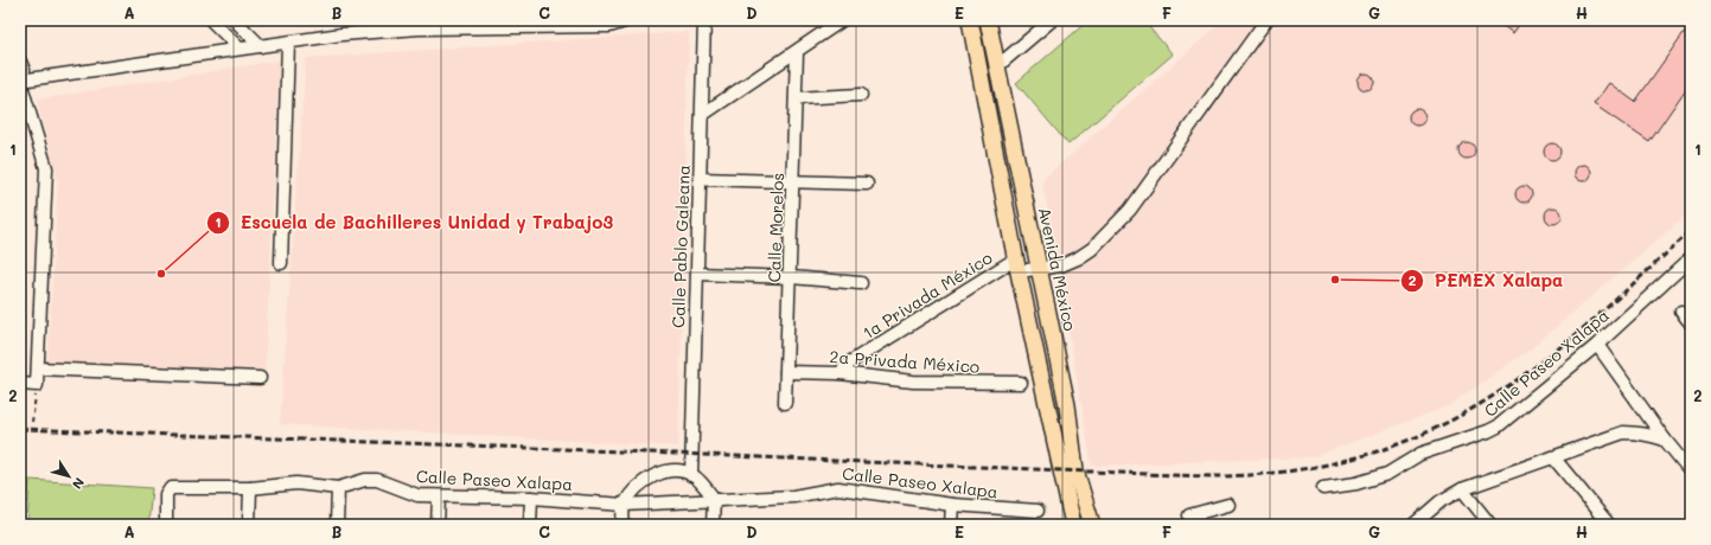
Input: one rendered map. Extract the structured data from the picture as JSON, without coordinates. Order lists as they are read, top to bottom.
{
  "streets": {
    "main road": ["Avenida México"],
    "street": [
      "Calle Morelos",
      "Calle Pablo Galeana",
      "1a Privada México",
      "2a Privada México",
      "Calle Paseo Xalapa"
    ]
  },
  "crossings": [
    ["Calle Morelos", "2a Privada México"],
    ["1a Privada México", "2a Privada México"]
  ],
  "places": ["Escuela de Bachilleres Unidad y Trabajo3", "PEMEX Xalapa"],
  "north": "bottom right",
  "grid": {
    "columns": [
      "A",
      "B",
      "C",
      "D",
      "E",
      "F",
      "G",
      "H"
    ],
    "rows": ["1", "2"]
  }
}
